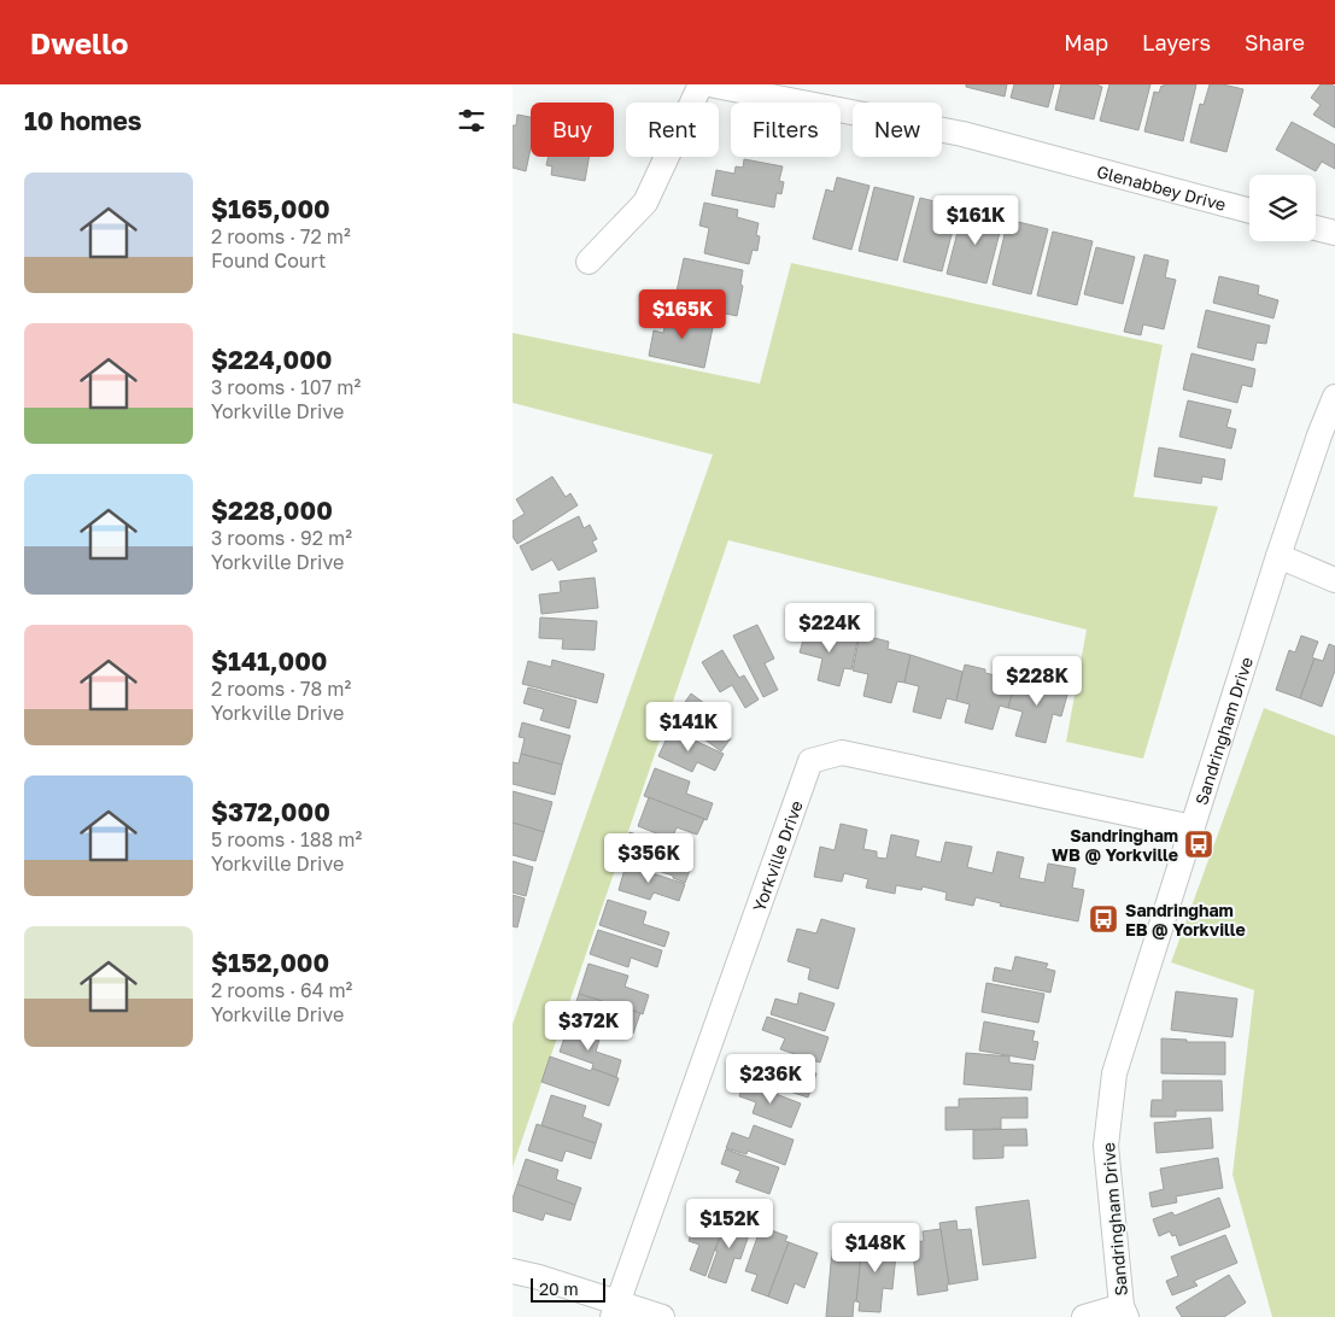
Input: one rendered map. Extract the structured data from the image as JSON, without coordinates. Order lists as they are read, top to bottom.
{
  "streets": {
    "street": ["Glenabbey Drive", "Sandringham Drive", "Yorkville Drive"]
  },
  "crossings": [
    ["Sandringham Drive", "Yorkville Drive"]
  ],
  "places": {
    "bus stop": ["Sandringham WB @ Yorkville", "Sandringham EB @ Yorkville"]
  },
  "scale_bar": "20 m",
  "page": {
    "header": "Dwello",
    "nav": ["Map", "Layers", "Share"],
    "heading": "10 homes",
    "chip": [
      "Buy",
      "Rent",
      "Filters",
      "New"
    ],
    "list": [
      {
        "name": "$165,000",
        "note": "2 rooms · 72 m² · Found Court"
      },
      {
        "name": "$224,000",
        "note": "3 rooms · 107 m² · Yorkville Drive"
      },
      {
        "name": "$228,000",
        "note": "3 rooms · 92 m² · Yorkville Drive"
      },
      {
        "name": "$141,000",
        "note": "2 rooms · 78 m² · Yorkville Drive"
      },
      {
        "name": "$372,000",
        "note": "5 rooms · 188 m² · Yorkville Drive"
      },
      {
        "name": "$152,000",
        "note": "2 rooms · 64 m² · Yorkville Drive"
      }
    ],
    "price": [
      "$161K",
      "$165K",
      "$224K",
      "$228K",
      "$141K",
      "$356K",
      "$372K",
      "$236K",
      "$152K",
      "$148K"
    ],
    "scale": "20 m"
  }
}
